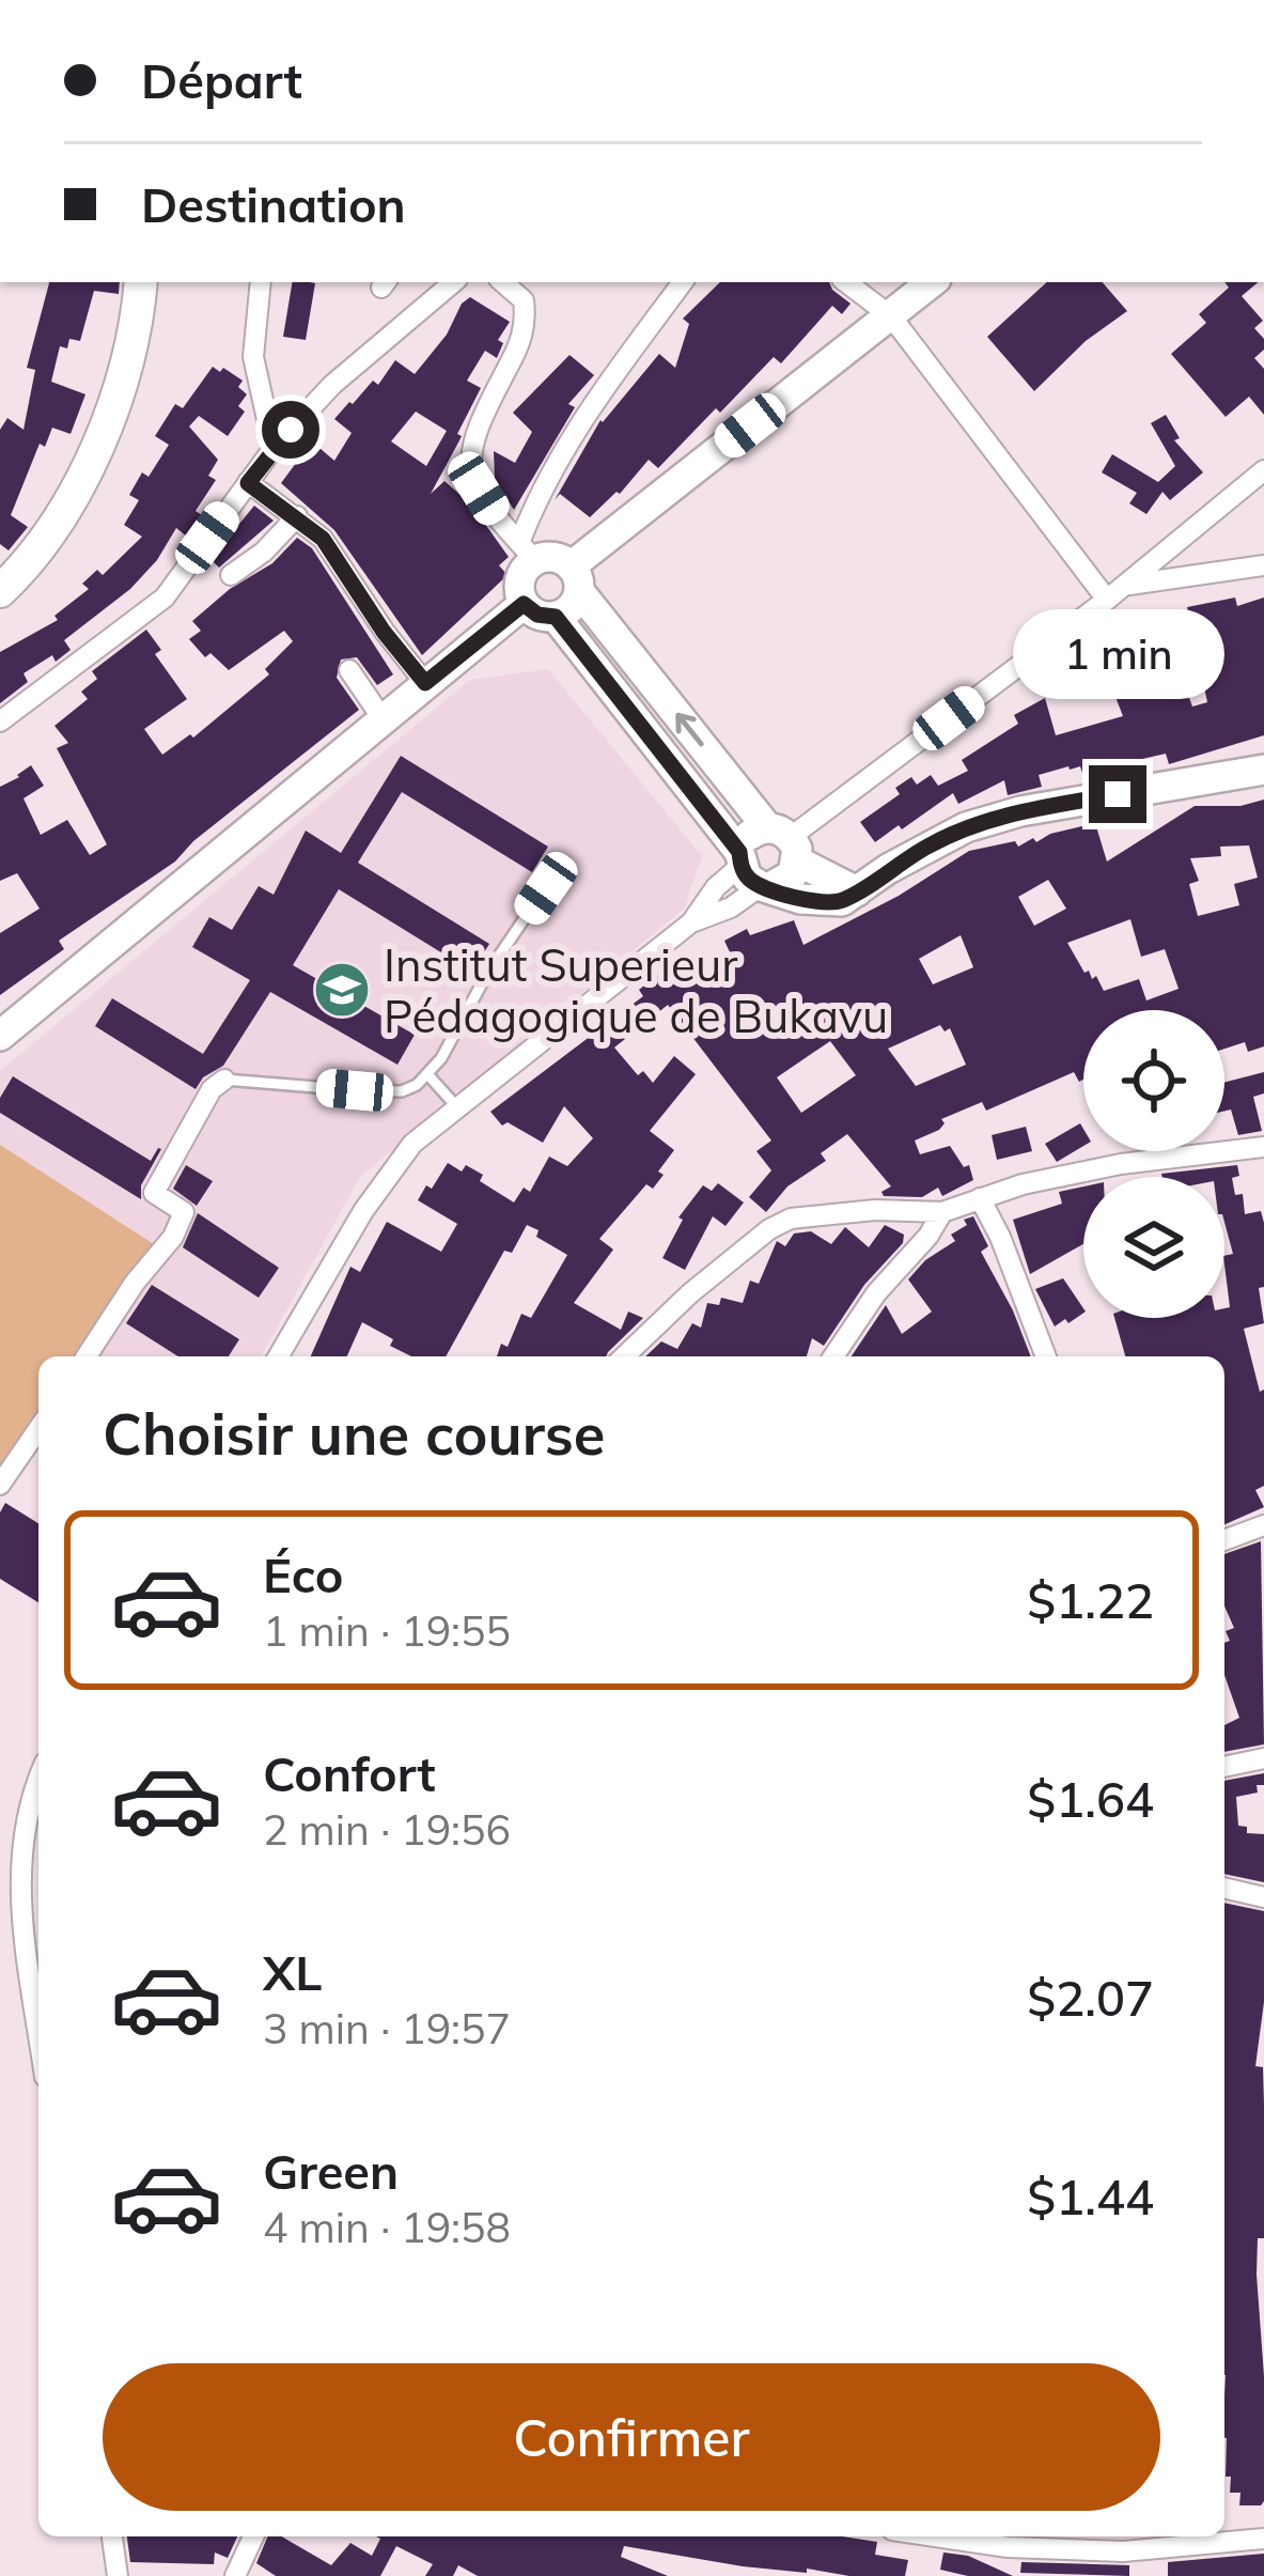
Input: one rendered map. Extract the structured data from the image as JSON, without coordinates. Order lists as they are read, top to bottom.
{
  "places": {
    "school or university": ["Institut Superieur Pédagogique de Bukavu"]
  },
  "page": {
    "banner": ["Départ", "Destination"],
    "bubble": "1 min",
    "heading": "Choisir une course",
    "list": [
      {
        "name": "Éco",
        "note": "1 min · 19:55",
        "value": "$1.22"
      },
      {
        "name": "Confort",
        "note": "2 min · 19:56",
        "value": "$1.64"
      },
      {
        "name": "XL",
        "note": "3 min · 19:57",
        "value": "$2.07"
      },
      {
        "name": "Green",
        "note": "4 min · 19:58",
        "value": "$1.44"
      }
    ],
    "buttons": "Confirmer"
  }
}
